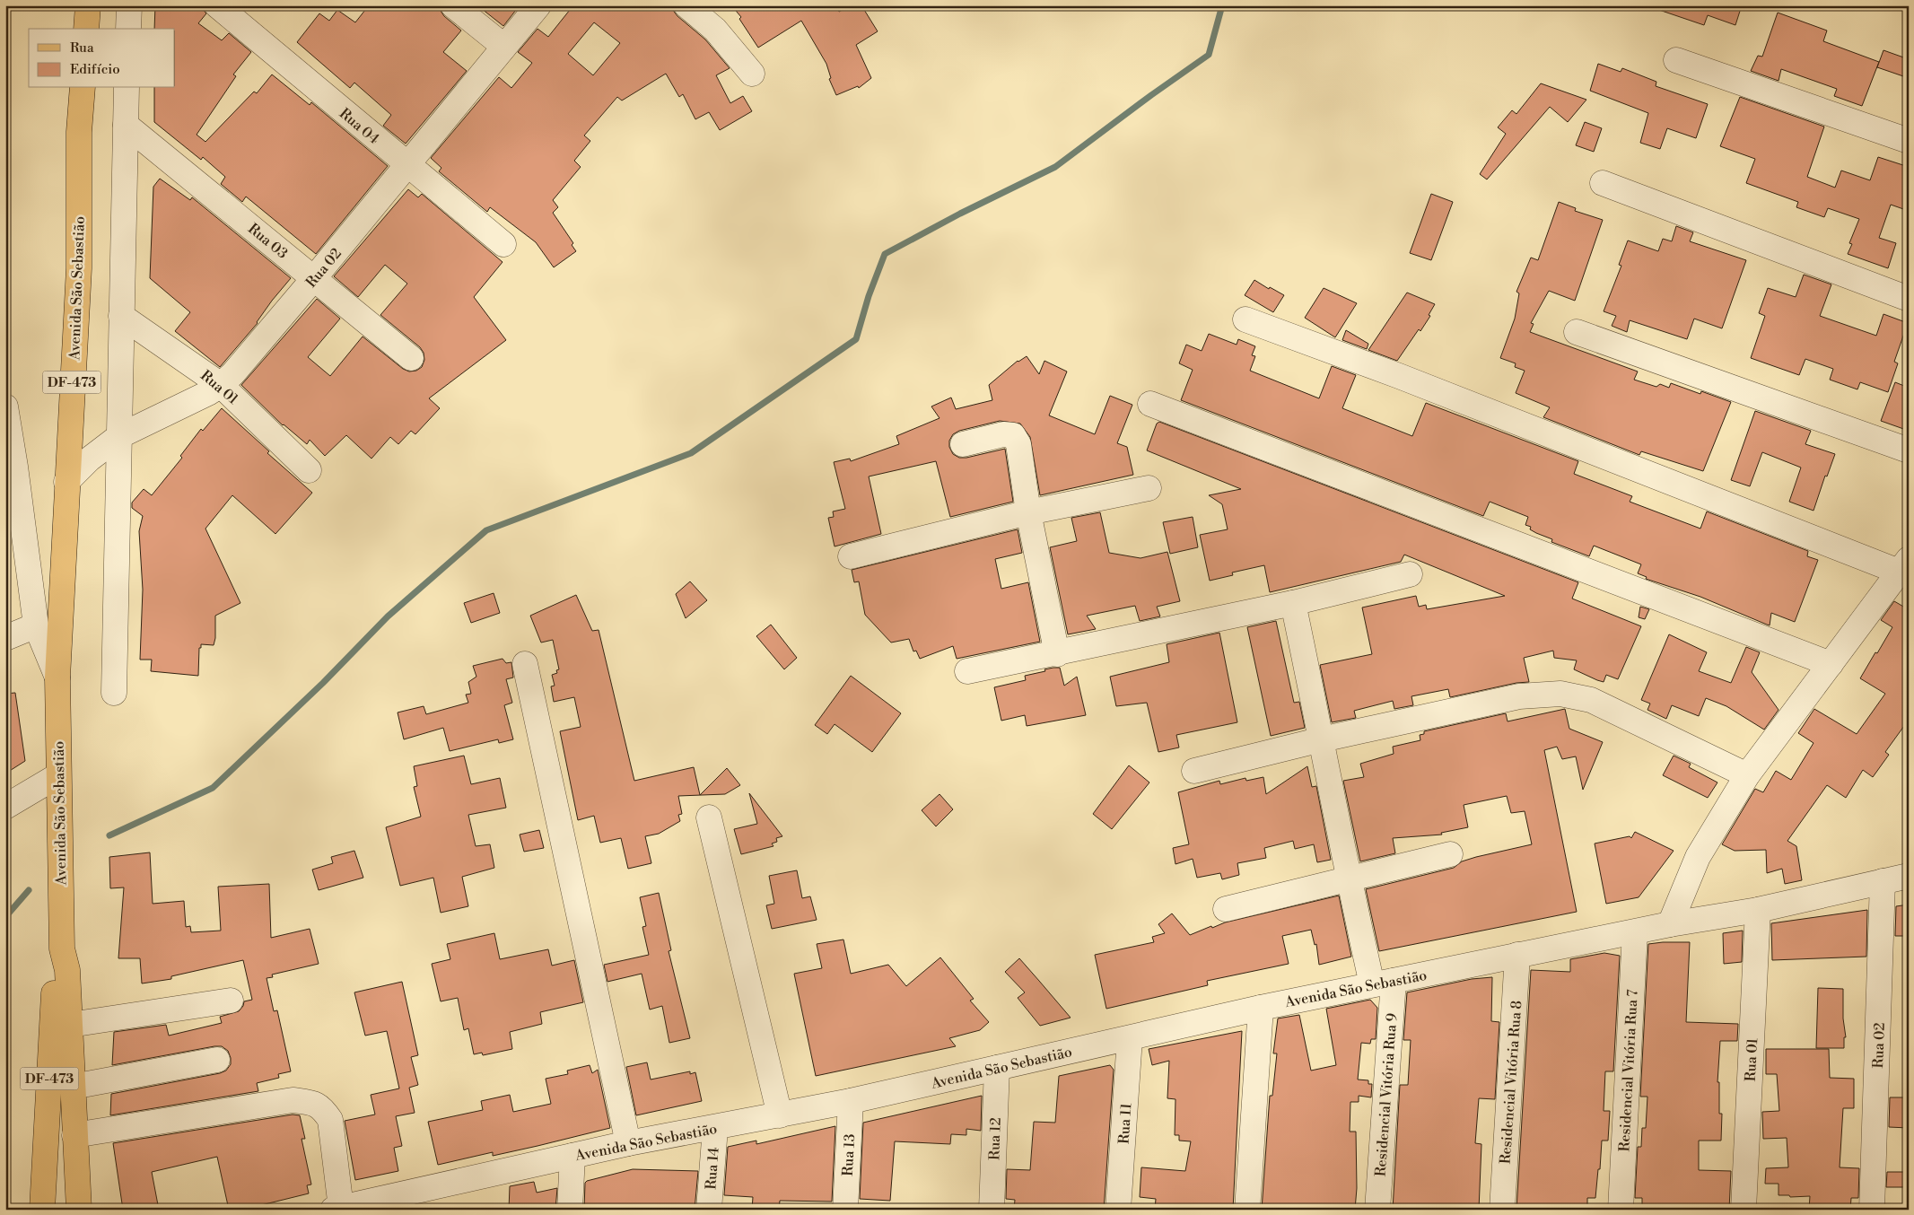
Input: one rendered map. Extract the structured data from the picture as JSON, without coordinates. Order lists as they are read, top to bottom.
{
  "streets": {
    "main road": ["Avenida São Sebastião", "DF-473"],
    "street": [
      "Rua 04",
      "Rua 03",
      "Rua 02",
      "Rua 01",
      "Residencial Vitória Rua 7",
      "Residencial Vitória Rua 8",
      "Residencial Vitória Rua 9",
      "Rua 11",
      "Rua 12",
      "Rua 13",
      "Rua 14"
    ]
  },
  "crossings": [
    ["Rua 04", "Rua 02"],
    ["Rua 03", "Rua 02"],
    ["Rua 02", "Avenida São Sebastião"],
    ["Rua 02", "Rua 01"],
    ["Avenida São Sebastião", "Rua 01"],
    ["Avenida São Sebastião", "Residencial Vitória Rua 7"],
    ["Avenida São Sebastião", "Residencial Vitória Rua 8"],
    ["Avenida São Sebastião", "Residencial Vitória Rua 9"],
    ["Avenida São Sebastião", "Rua 11"],
    ["Avenida São Sebastião", "Rua 12"],
    ["Avenida São Sebastião", "Rua 13"],
    ["Avenida São Sebastião", "Rua 14"]
  ],
  "legend": ["Rua", "Edifício"]
}
